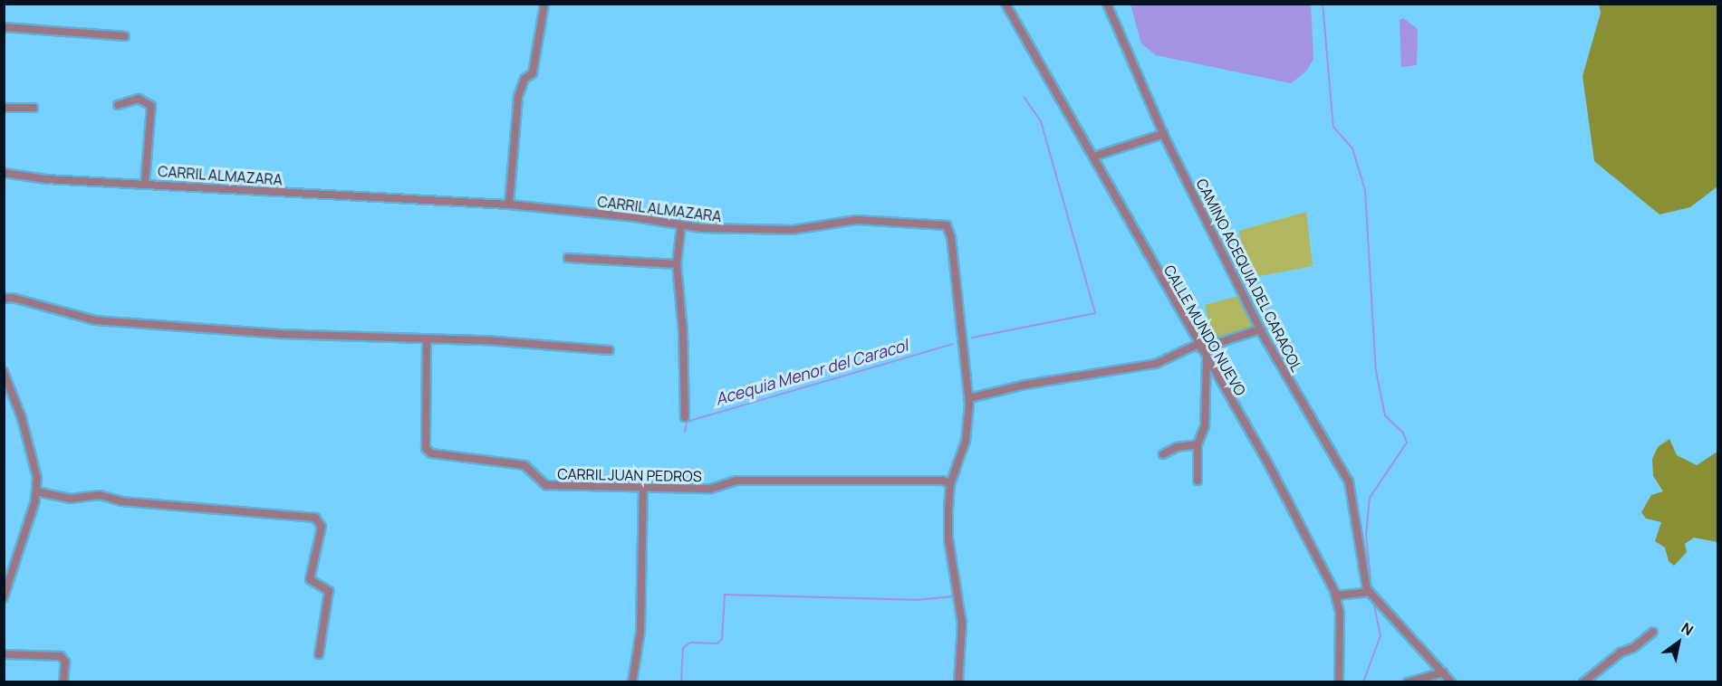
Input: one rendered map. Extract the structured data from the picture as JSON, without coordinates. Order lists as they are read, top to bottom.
{
  "streets": {
    "street": [
      "CARRIL ALMAZARA",
      "CAMINO ACEQUIA DEL CARACOL",
      "CALLE MUNDO NUEVO",
      "CARRIL JUAN PEDROS"
    ]
  },
  "crossings": [
    ["CARRIL ALMAZARA", "CARRIL JUAN PEDROS"]
  ],
  "water": ["Acequia Menor del Caracol"],
  "north": "top right"
}
